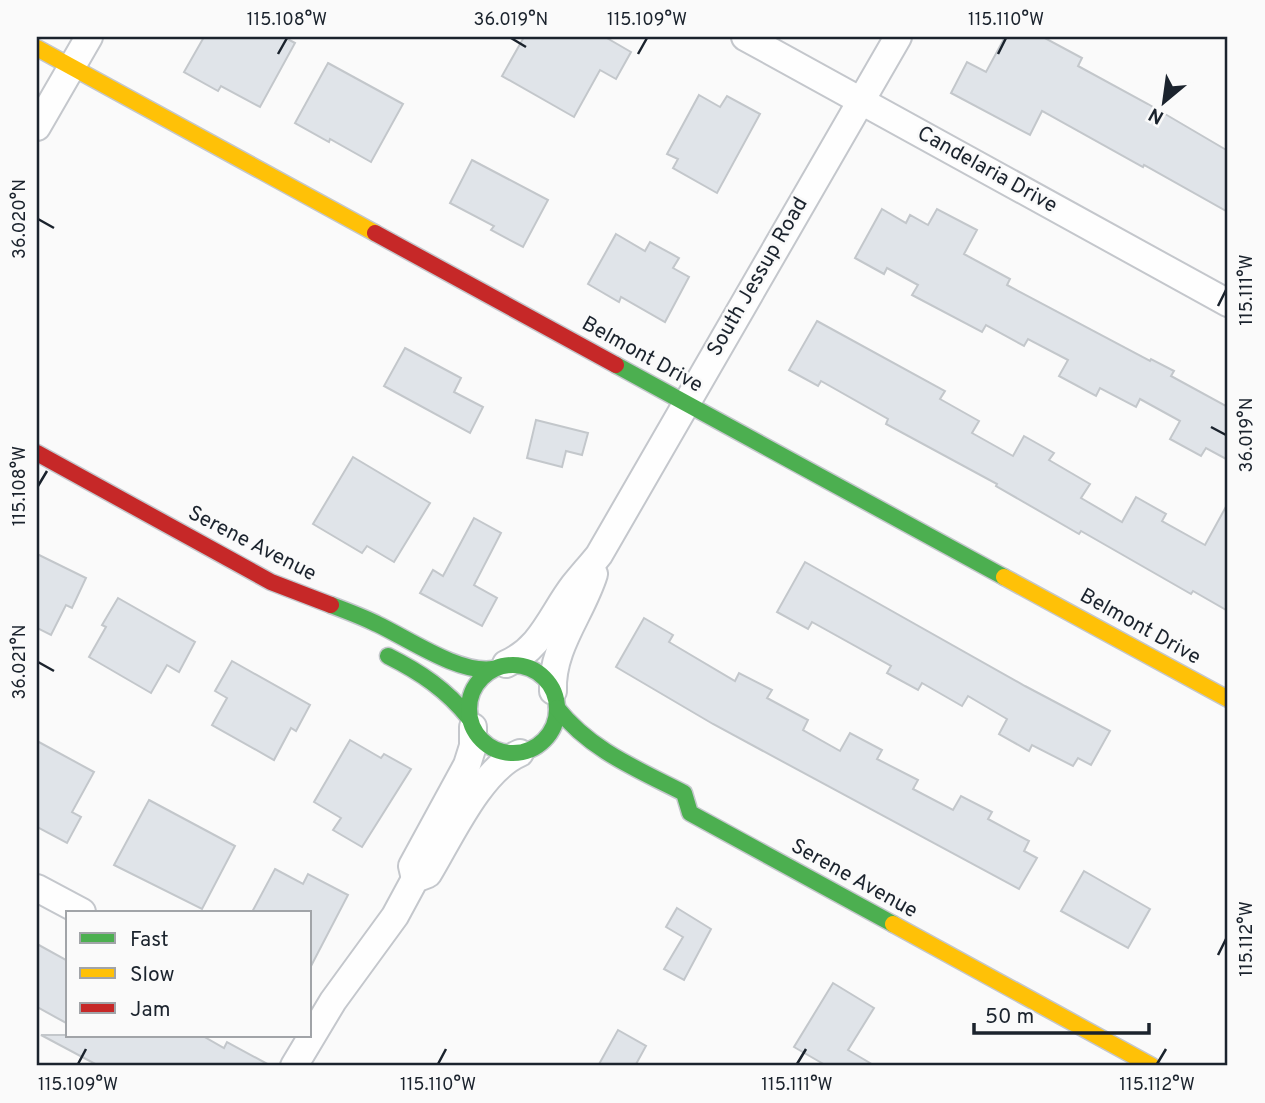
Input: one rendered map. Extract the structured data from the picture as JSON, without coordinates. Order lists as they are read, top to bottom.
{
  "streets": {
    "street": [
      "Candelaria Drive",
      "South Jessup Road",
      "Belmont Drive",
      "Serene Avenue"
    ]
  },
  "crossings": [
    ["Candelaria Drive", "South Jessup Road"],
    ["South Jessup Road", "Belmont Drive"],
    ["South Jessup Road", "Serene Avenue"]
  ],
  "legend": ["Fast", "Slow", "Jam"],
  "scale_bar": "50 m",
  "north": "bottom left",
  "coordinates": [
    "115.108°W",
    "36.019°N",
    "115.109°W",
    "115.110°W",
    "36.020°N",
    "115.111°W",
    "36.021°N",
    "115.112°W"
  ]
}
